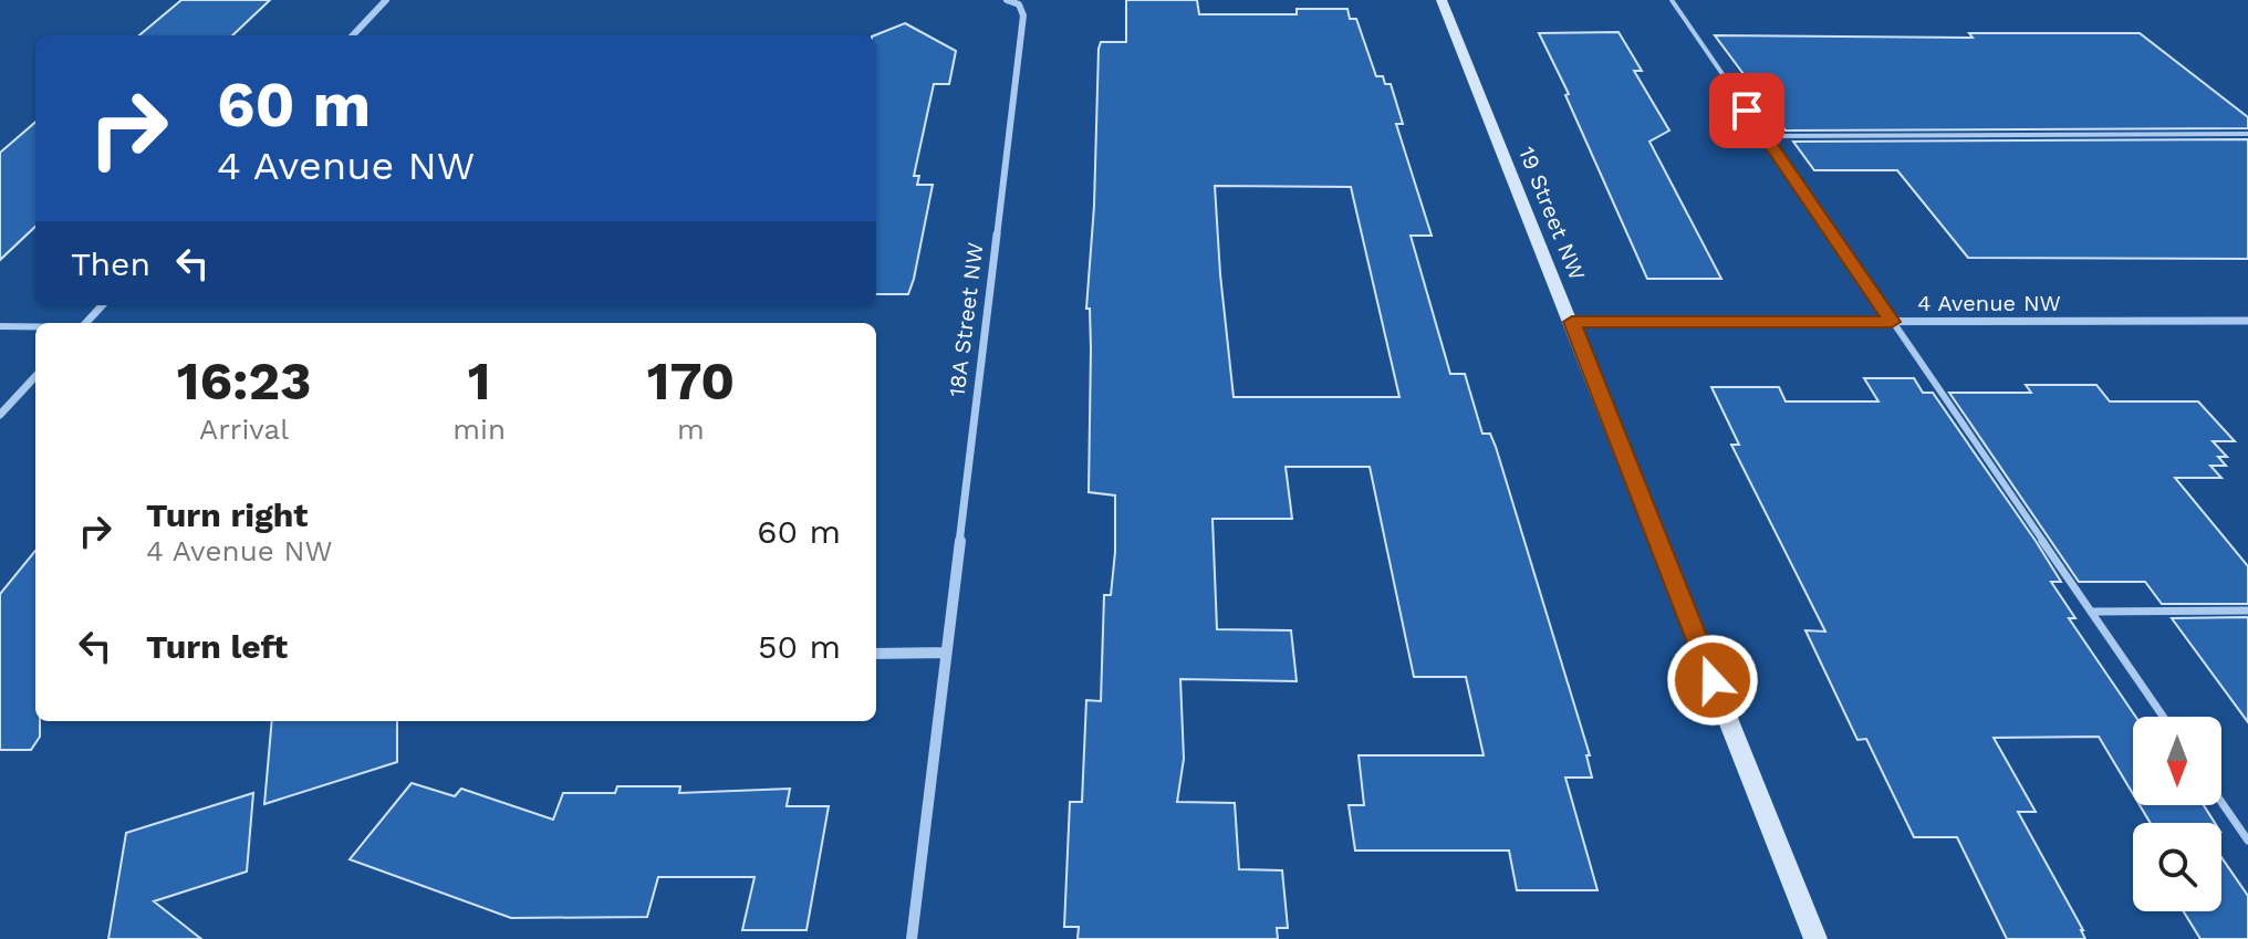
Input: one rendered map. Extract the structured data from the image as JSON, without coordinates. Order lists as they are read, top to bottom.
{
  "streets": {
    "street": ["19 Street NW", "4 Avenue NW", "18A Street NW"]
  },
  "crossings": [
    ["19 Street NW", "4 Avenue NW"]
  ],
  "north": "bottom",
  "page": {
    "turn": ["60 m", "4 Avenue NW"],
    "then": "Then",
    "eta": [
      "16:23",
      "Arrival",
      "1",
      "min",
      "170",
      "m"
    ],
    "list": [
      {
        "name": "Turn right",
        "note": "4 Avenue NW",
        "value": "60 m"
      },
      {
        "name": "Turn left",
        "value": "50 m"
      }
    ]
  }
}
